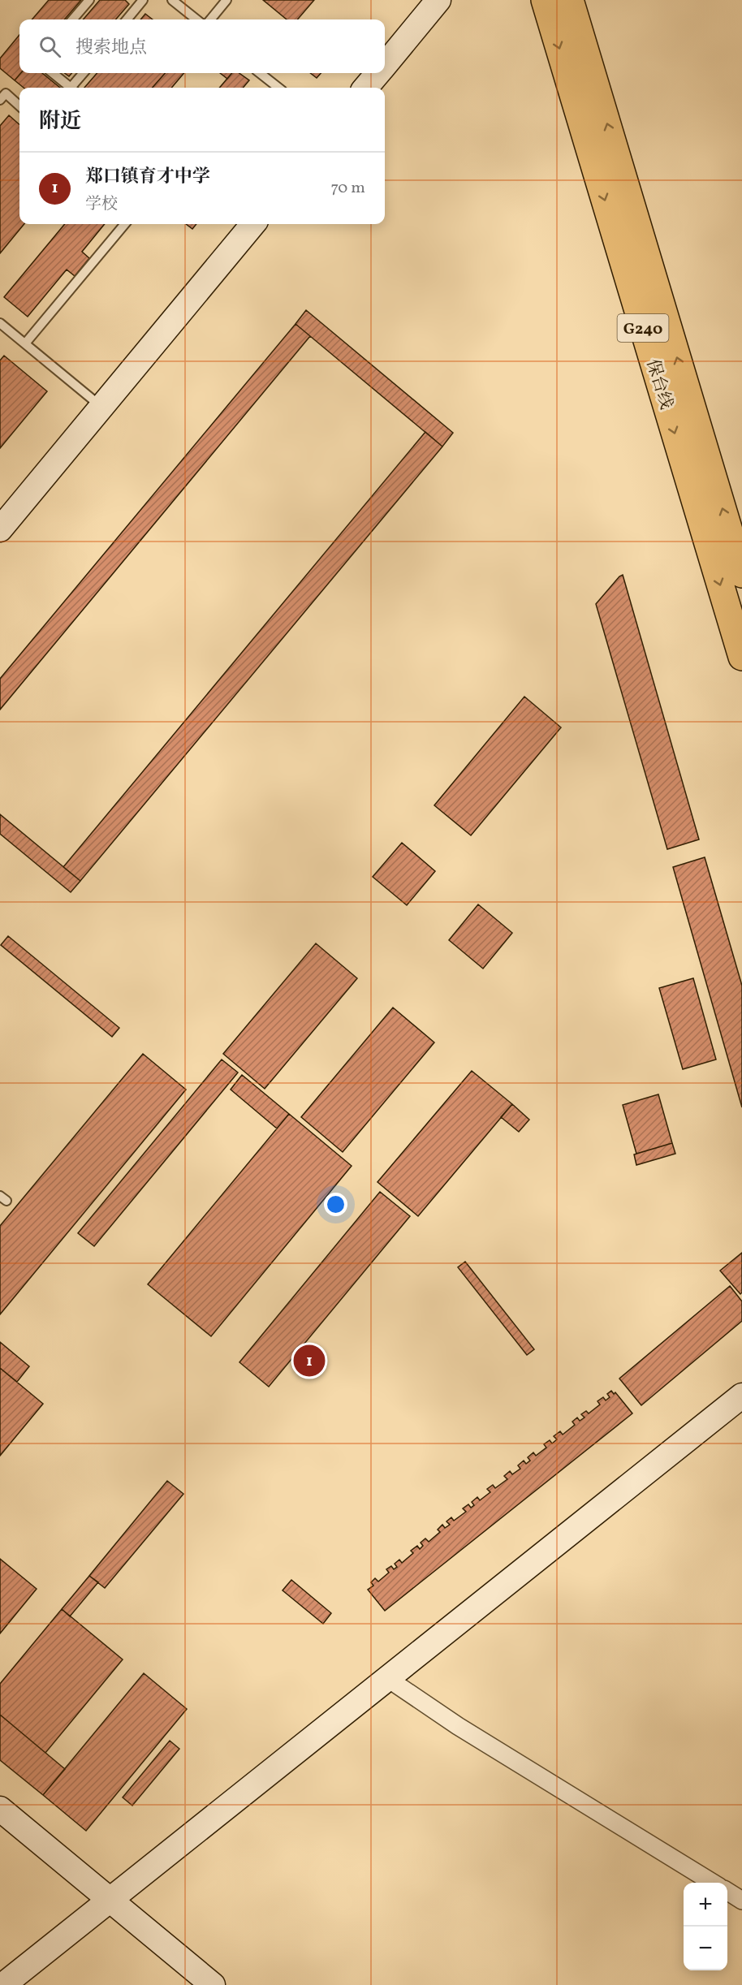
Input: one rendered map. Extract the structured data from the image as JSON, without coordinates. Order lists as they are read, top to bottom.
{
  "streets": {
    "highway": ["G240", "保台线"]
  },
  "page": {
    "search": "搜索地点",
    "heading": "附近",
    "list": [
      {
        "mark": "1",
        "name": "郑口镇育才中学",
        "note": "学校",
        "value": "70 m"
      }
    ],
    "pins": "1",
    "map_buttons": ["+", "−"]
  }
}
